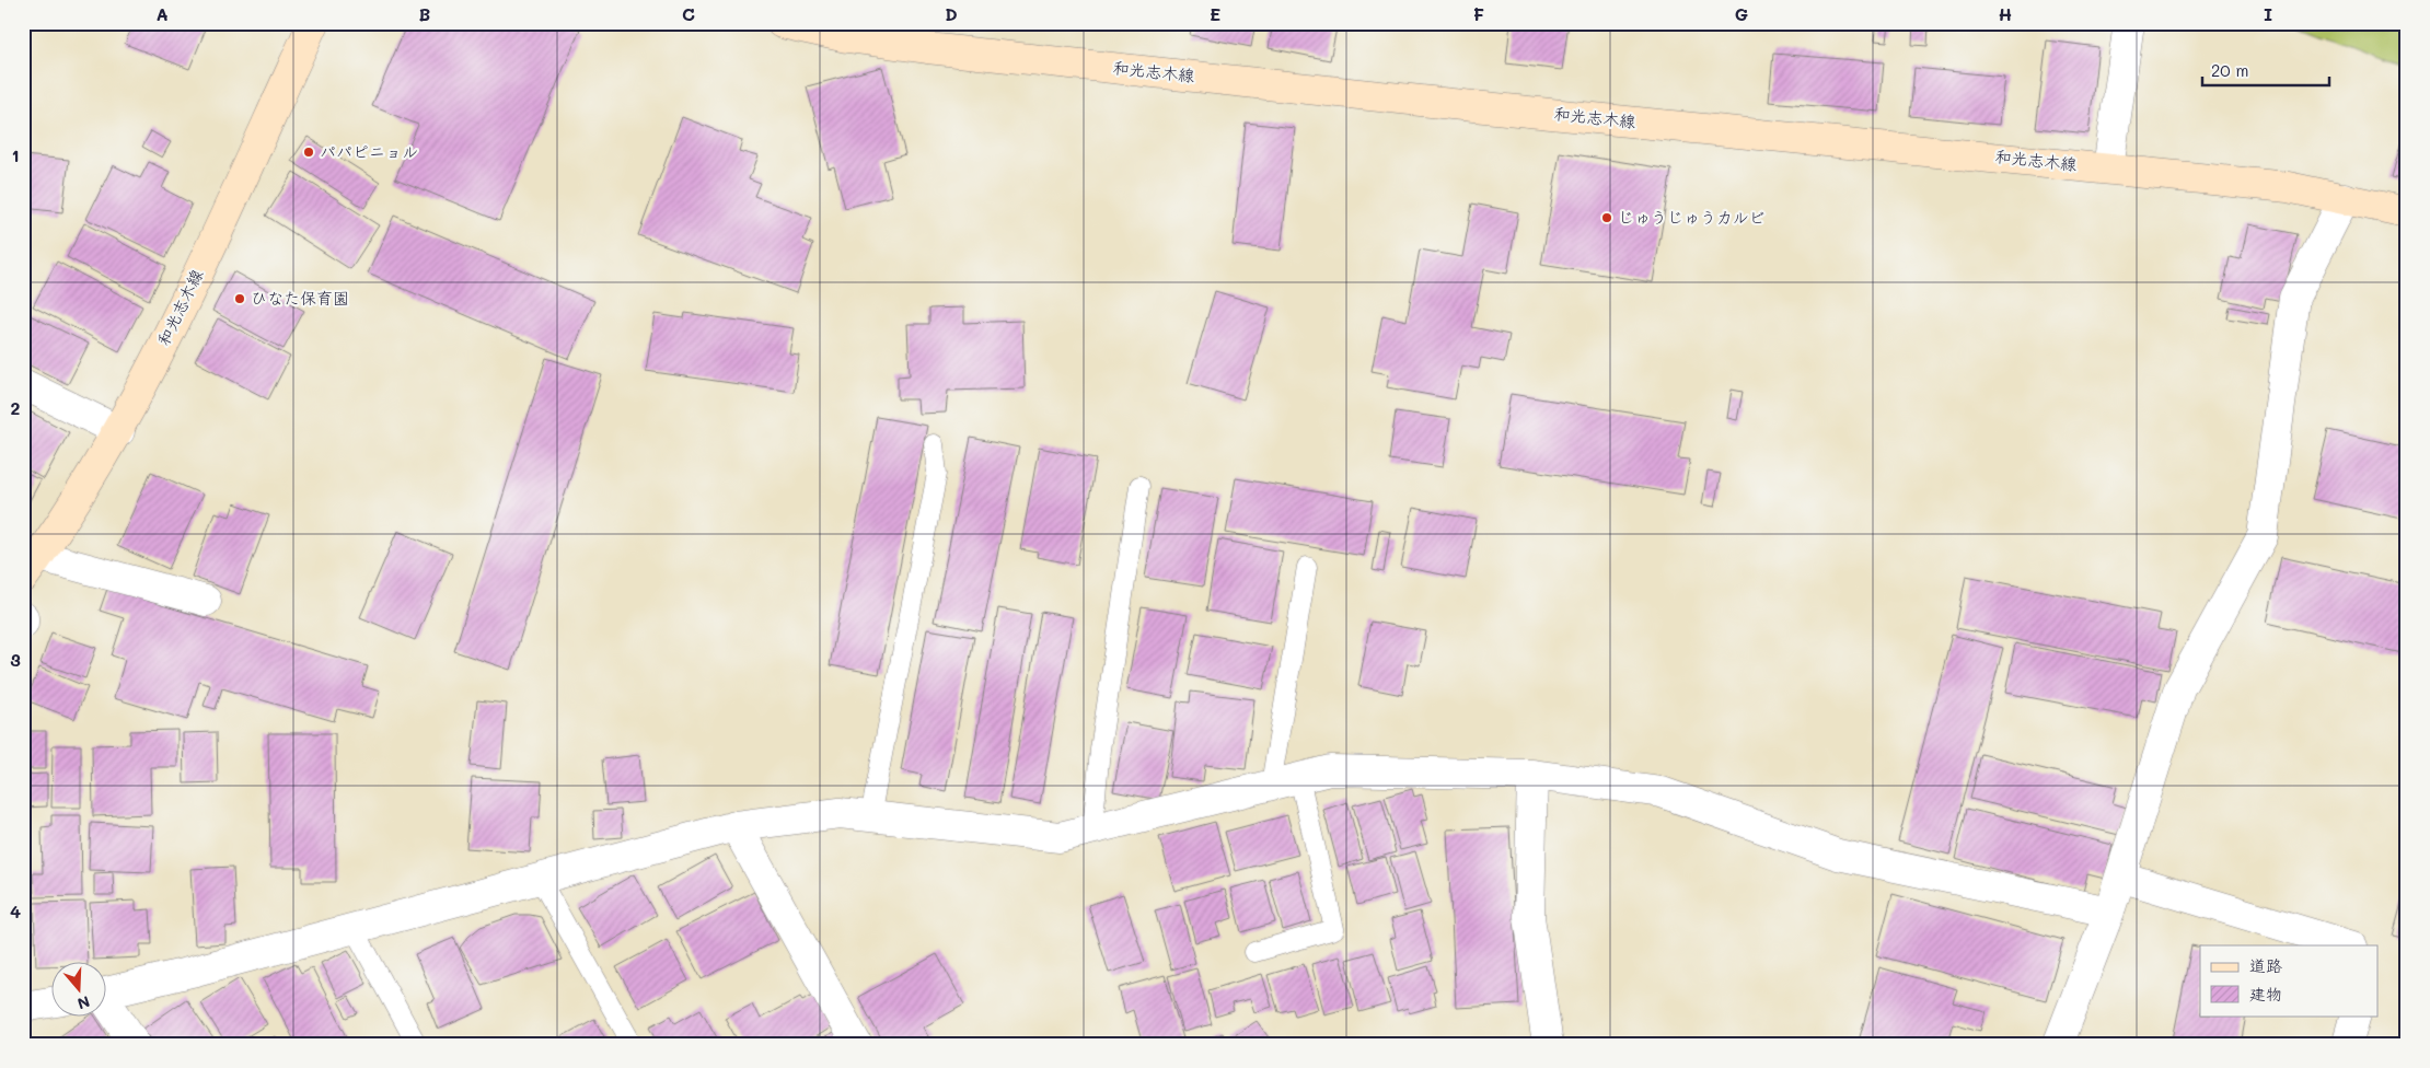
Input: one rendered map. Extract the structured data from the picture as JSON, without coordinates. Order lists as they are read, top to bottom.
{
  "streets": {
    "main road": ["和光志木線"]
  },
  "places": ["パパピニョル", "じゅうじゅうカルビ", "ひなた保育園"],
  "legend": ["道路", "建物"],
  "scale_bar": "20 m",
  "north": "bottom",
  "grid": {
    "columns": [
      "A",
      "B",
      "C",
      "D",
      "E",
      "F",
      "G",
      "H",
      "I"
    ],
    "rows": [
      "1",
      "2",
      "3",
      "4"
    ]
  }
}
